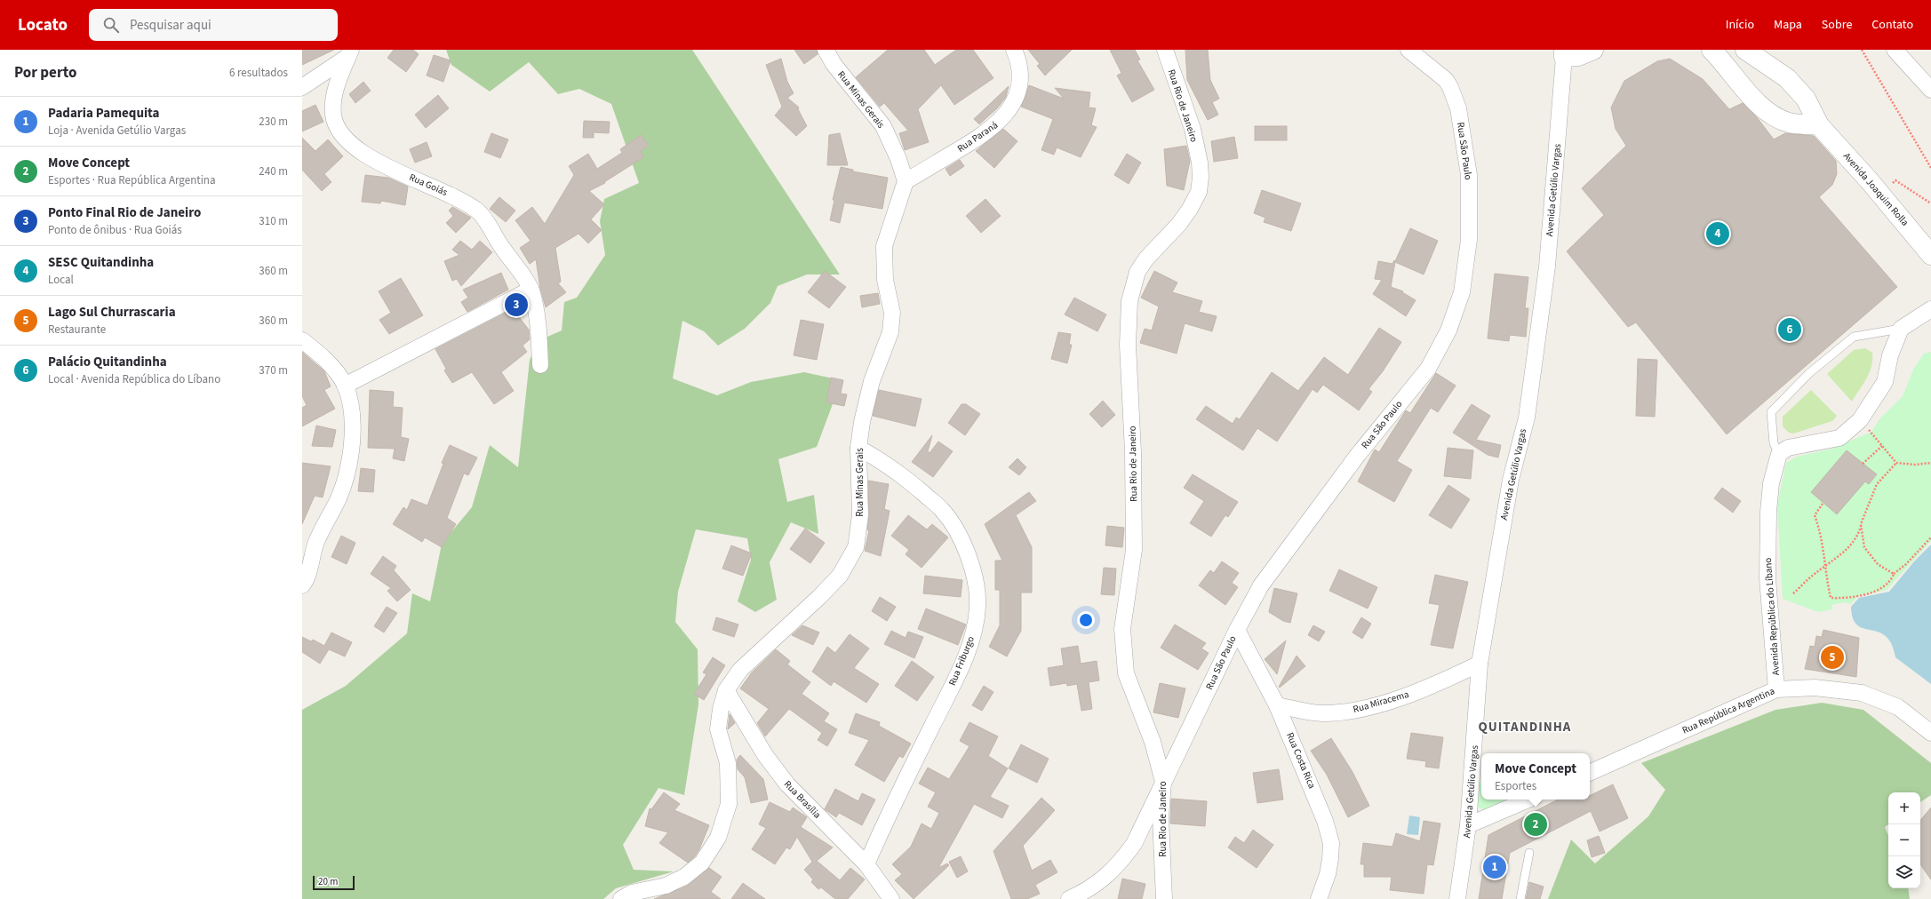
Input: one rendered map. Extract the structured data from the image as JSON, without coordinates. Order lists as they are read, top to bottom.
{
  "streets": {
    "street": [
      "Rua Minas Gerais",
      "Rua Rio de Janeiro",
      "Rua Paraná",
      "Rua São Paulo",
      "Rua Goiás",
      "Avenida Joaquim Rolla",
      "Avenida Getúlio Vargas",
      "Avenida República do Líbano",
      "Rua Friburgo",
      "Rua Miracema",
      "Rua República Argentina",
      "Rua Costa Rica",
      "Rua Brasília"
    ]
  },
  "crossings": [
    ["Rua Minas Gerais", "Rua Paraná"],
    ["Rua Minas Gerais", "Rua Friburgo"],
    ["Rua Minas Gerais", "Rua Brasília"],
    ["Rua Rio de Janeiro", "Rua São Paulo"],
    ["Rua São Paulo", "Rua Costa Rica"],
    ["Avenida Getúlio Vargas", "Rua Miracema"],
    ["Avenida República do Líbano", "Rua República Argentina"],
    ["Rua Friburgo", "Rua Brasília"],
    ["Rua Miracema", "Rua Costa Rica"]
  ],
  "districts": ["QUITANDINHA"],
  "scale_bar": "20 m",
  "page": {
    "header": "Locato",
    "search": "Pesquisar aqui",
    "nav": [
      "Início",
      "Mapa",
      "Sobre",
      "Contato"
    ],
    "heading": ["Por perto", "6 resultados"],
    "list": [
      {
        "mark": "1",
        "name": "Padaria Pamequita",
        "note": "Loja · Avenida Getúlio Vargas",
        "value": "230 m"
      },
      {
        "mark": "2",
        "name": "Move Concept",
        "note": "Esportes · Rua República Argentina",
        "value": "240 m"
      },
      {
        "mark": "3",
        "name": "Ponto Final Rio de Janeiro",
        "note": "Ponto de ônibus · Rua Goiás",
        "value": "310 m"
      },
      {
        "mark": "4",
        "name": "SESC Quitandinha",
        "note": "Local",
        "value": "360 m"
      },
      {
        "mark": "5",
        "name": "Lago Sul Churrascaria",
        "note": "Restaurante",
        "value": "360 m"
      },
      {
        "mark": "6",
        "name": "Palácio Quitandinha",
        "note": "Local · Avenida República do Líbano",
        "value": "370 m"
      }
    ],
    "pins": [
      "4",
      "3",
      "6",
      "5",
      "2",
      "1"
    ],
    "popup": ["Move Concept", "Esportes"],
    "map_buttons": ["+", "−"],
    "scale": "20 m"
  }
}
